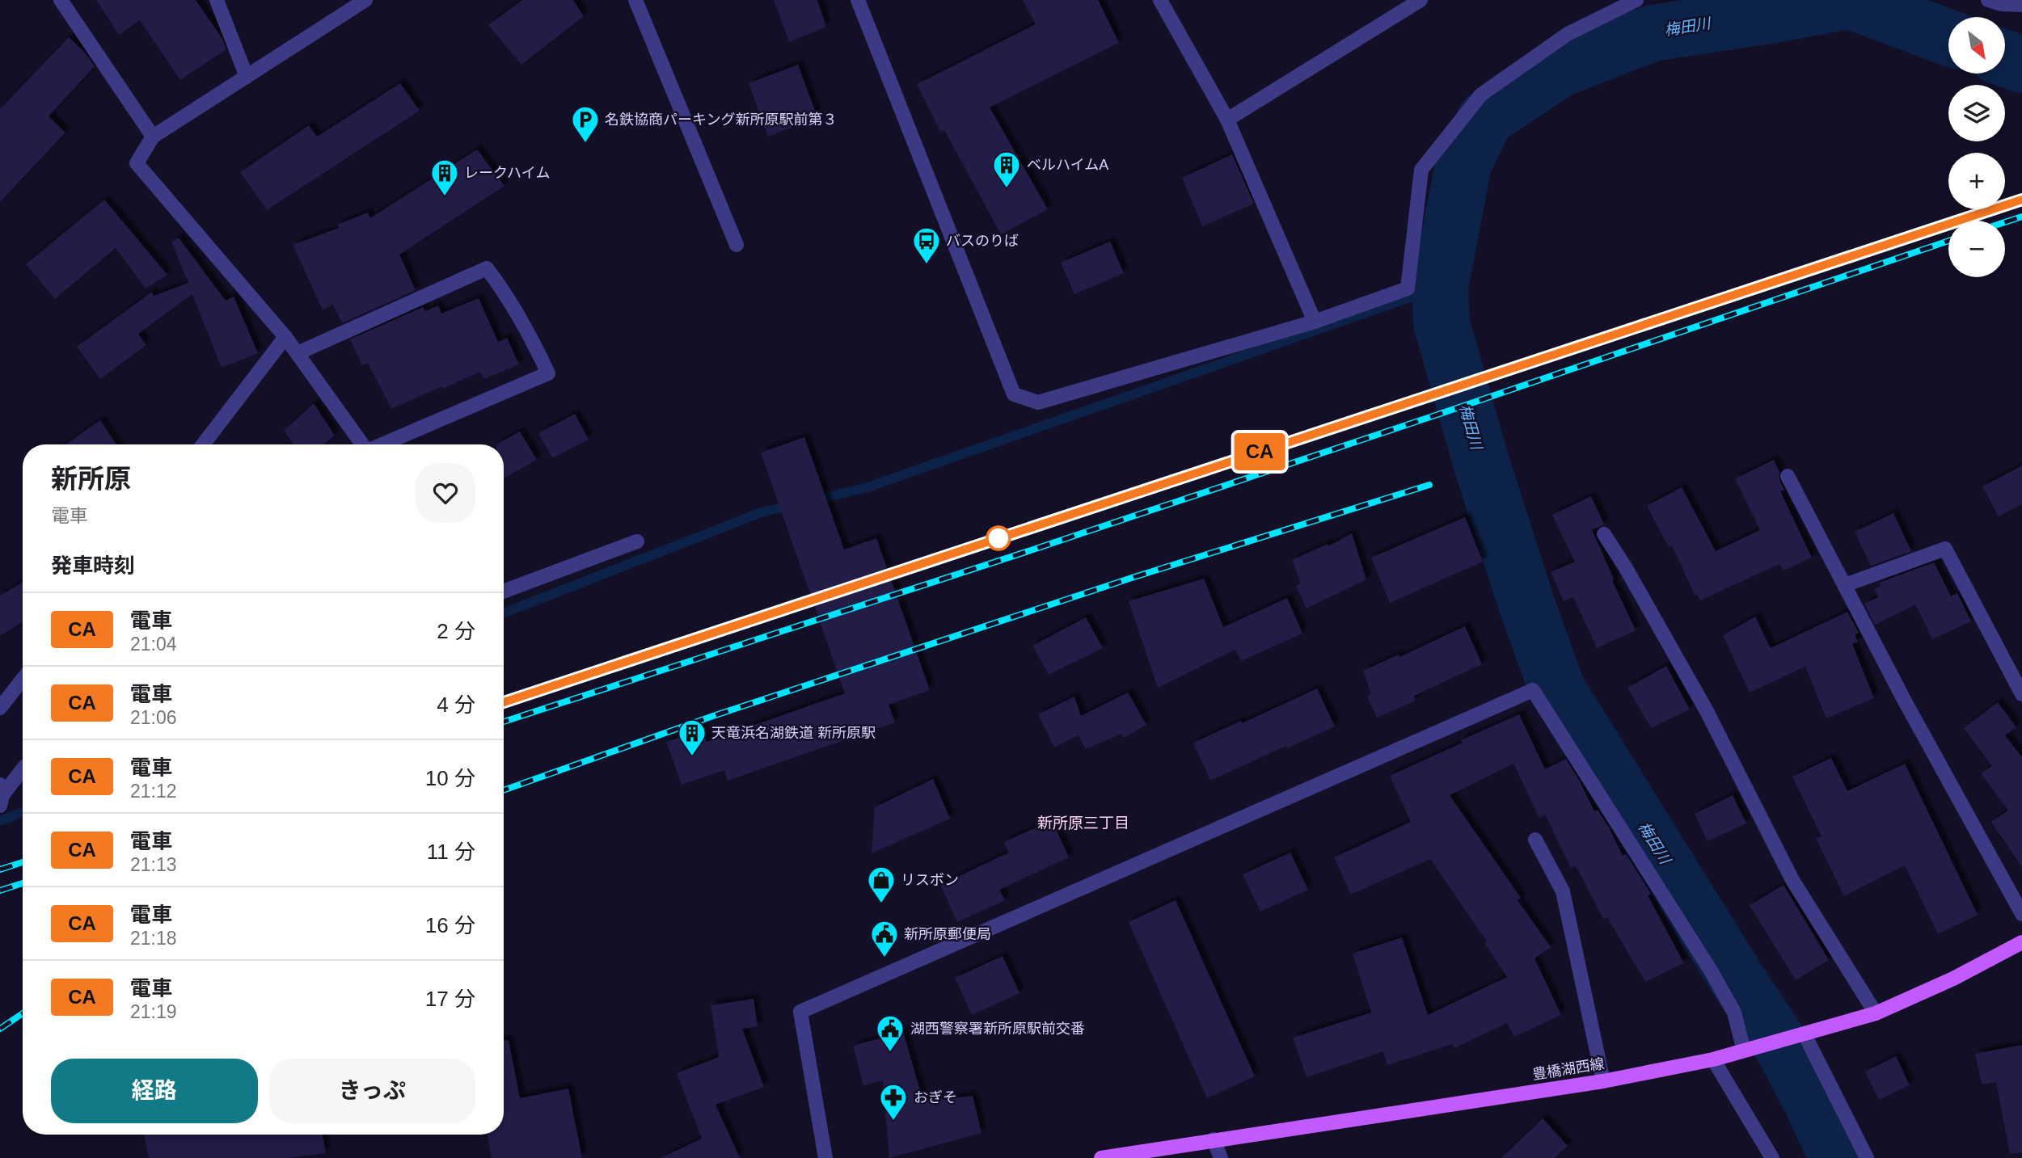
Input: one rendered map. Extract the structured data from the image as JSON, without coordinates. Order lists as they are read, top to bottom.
{
  "streets": {
    "main road": ["豊橋湖西線"]
  },
  "districts": ["新所原三丁目"],
  "water": ["梅田川"],
  "places": {
    "parking": ["名鉄協商パーキング新所原駅前第３"],
    "building": ["ベルハイムA", "レークハイム", "天竜浜名湖鉄道 新所原駅"],
    "bus stop": ["バスのりば"],
    "shop": ["リスボン"],
    "public building": ["新所原郵便局", "湖西警察署新所原駅前交番"],
    "pharmacy": ["おぎそ"]
  },
  "north": "bottom right",
  "page": {
    "on_map": "CA",
    "map_buttons": ["+", "−"],
    "heading": [
      ["新所原", "電車"],
      "発車時刻"
    ],
    "list": [
      {
        "mark": "CA",
        "name": "電車",
        "note": "21:04",
        "value": "2 分"
      },
      {
        "mark": "CA",
        "name": "電車",
        "note": "21:06",
        "value": "4 分"
      },
      {
        "mark": "CA",
        "name": "電車",
        "note": "21:12",
        "value": "10 分"
      },
      {
        "mark": "CA",
        "name": "電車",
        "note": "21:13",
        "value": "11 分"
      },
      {
        "mark": "CA",
        "name": "電車",
        "note": "21:18",
        "value": "16 分"
      },
      {
        "mark": "CA",
        "name": "電車",
        "note": "21:19",
        "value": "17 分"
      }
    ],
    "buttons": ["経路", "きっぷ"]
  }
}
